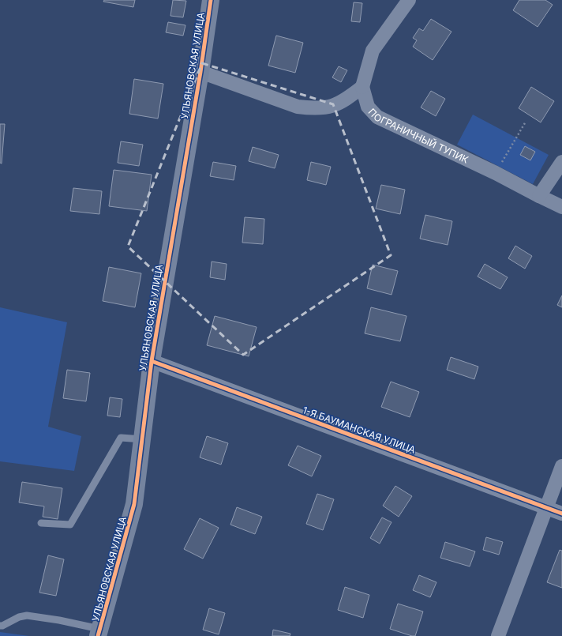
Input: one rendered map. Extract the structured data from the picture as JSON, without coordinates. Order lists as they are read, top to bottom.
{
  "streets": {
    "street": ["УЛЬЯНОВСКАЯ УЛИЦА", "ПОГРАНИЧНЫЙ ТУПИК", "1-Я БАУМАНСКАЯ УЛИЦА"]
  },
  "crossings": [
    ["УЛЬЯНОВСКАЯ УЛИЦА", "1-Я БАУМАНСКАЯ УЛИЦА"]
  ]
}
